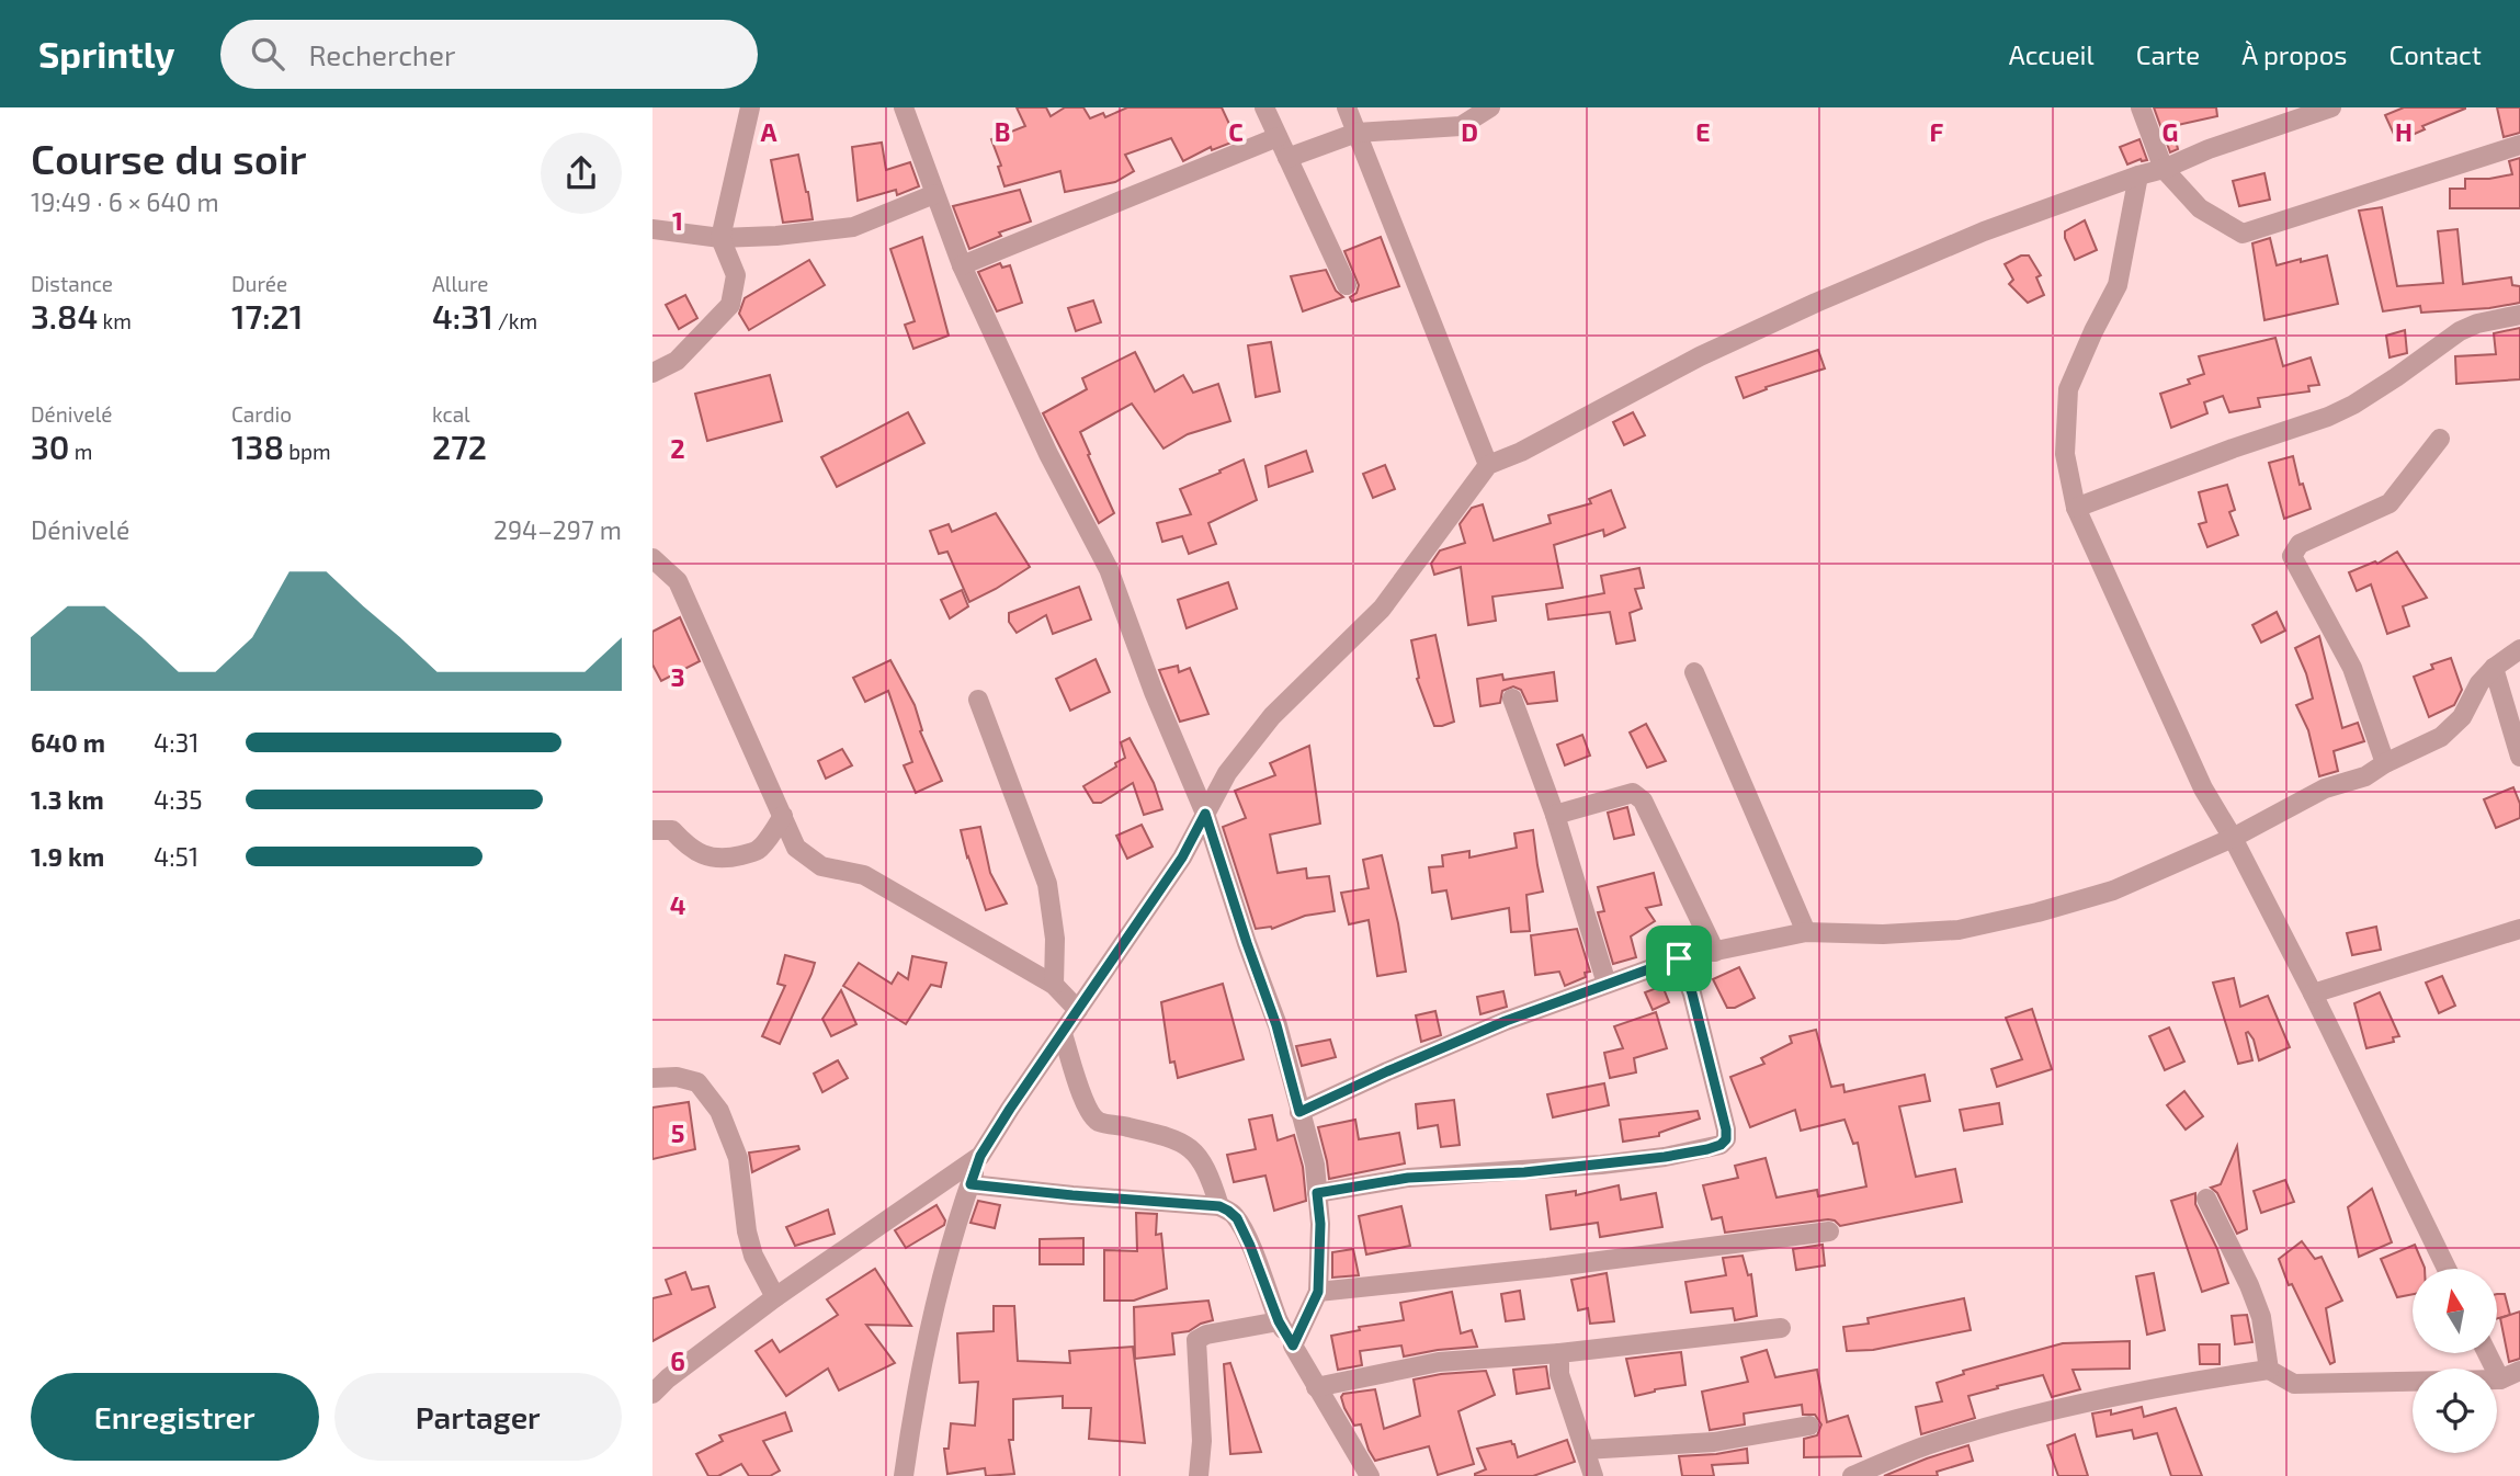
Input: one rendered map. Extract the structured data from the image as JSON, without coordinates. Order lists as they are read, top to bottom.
{
  "north": "top",
  "page": {
    "header": "Sprintly",
    "search": "Rechercher",
    "nav": [
      "Accueil",
      "Carte",
      "À propos",
      "Contact"
    ],
    "heading": ["Course du soir", "19:49 · 6 × 640 m"],
    "stats": [
      ["Distance", "3.84 km"],
      ["Durée", "17:21"],
      ["Allure", "4:31 /km"],
      ["Dénivelé", "30 m"],
      ["Cardio", "138 bpm"],
      ["kcal", "272"]
    ],
    "chart": ["Dénivelé", "294–297 m"],
    "list": [
      {
        "name": "640 m",
        "note": "4:31"
      },
      {
        "name": "1.3 km",
        "note": "4:35"
      },
      {
        "name": "1.9 km",
        "note": "4:51"
      }
    ],
    "buttons": ["Enregistrer", "Partager"]
  },
  "grid": {
    "columns": [
      "A",
      "B",
      "C",
      "D",
      "E",
      "F",
      "G",
      "H"
    ],
    "rows": [
      "1",
      "2",
      "3",
      "4",
      "5",
      "6"
    ]
  }
}
